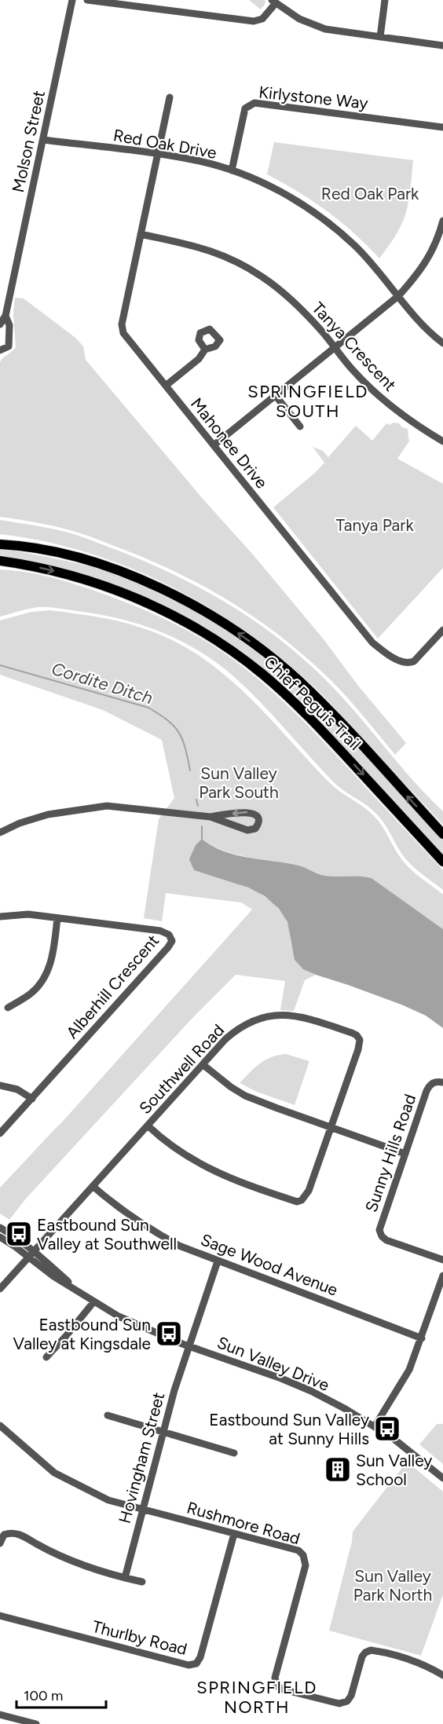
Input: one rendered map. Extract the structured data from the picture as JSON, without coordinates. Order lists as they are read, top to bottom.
{
  "streets": {
    "main road": ["Chief Peguis Trail"],
    "street": [
      "Kirlystone Way",
      "Molson Street",
      "Red Oak Drive",
      "Tanya Crescent",
      "Mahonee Drive",
      "Alberhill Crescent",
      "Southwell Road",
      "Sunny Hills Road",
      "Sage Wood Avenue",
      "Sun Valley Drive",
      "Hovingham Street",
      "Rushmore Road",
      "Thurlby Road"
    ]
  },
  "crossings": [
    ["Kirlystone Way", "Red Oak Drive"],
    ["Molson Street", "Red Oak Drive"],
    ["Red Oak Drive", "Mahonee Drive"],
    ["Tanya Crescent", "Mahonee Drive"],
    ["Southwell Road", "Sage Wood Avenue"],
    ["Southwell Road", "Sun Valley Drive"],
    ["Sage Wood Avenue", "Hovingham Street"],
    ["Sun Valley Drive", "Hovingham Street"],
    ["Hovingham Street", "Rushmore Road"],
    ["Rushmore Road", "Thurlby Road"]
  ],
  "districts": ["SPRINGFIELD SOUTH", "SPRINGFIELD NORTH"],
  "water": ["Cordite Ditch"],
  "parks": [
    "Red Oak Park",
    "Tanya Park",
    "Sun Valley Park South",
    "Sun Valley Park North"
  ],
  "places": {
    "bus stop": ["Eastbound Sun Valley at Southwell", "Eastbound Sun Valley at Kingsdale", "Eastbound Sun Valley at Sunny Hills"],
    "building": ["Sun Valley School"]
  },
  "scale_bar": "100 m"
}
